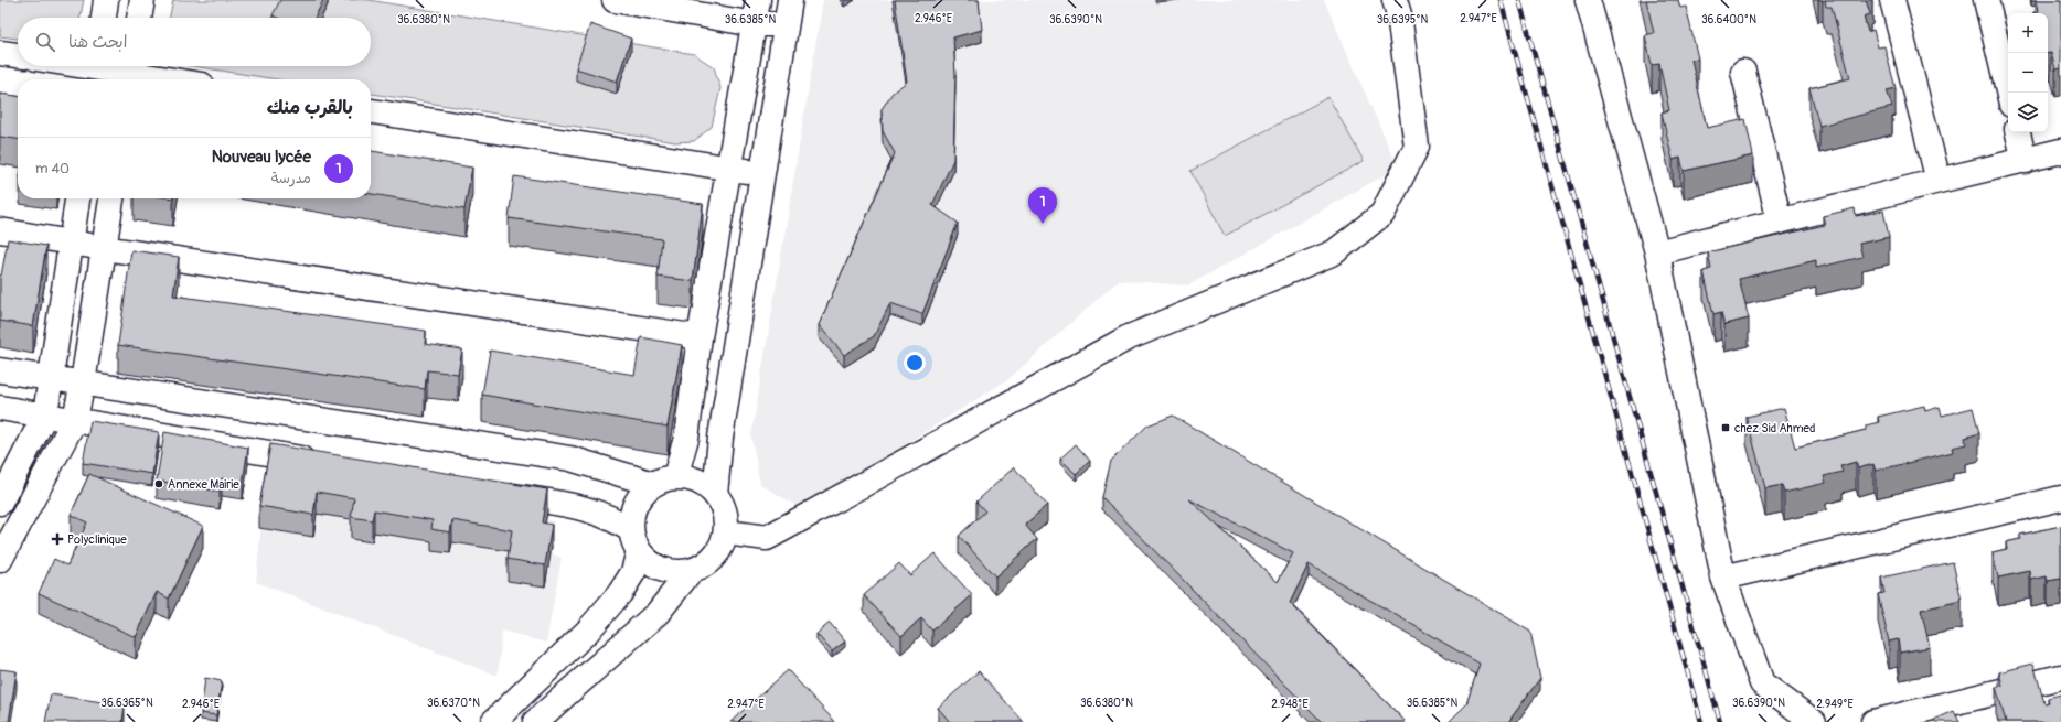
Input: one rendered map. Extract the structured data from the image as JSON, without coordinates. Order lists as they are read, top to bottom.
{
  "places": {
    "transit": ["chez Sid Ahmed"],
    "other": ["Annexe Mairie"],
    "health": ["Polyclinique"]
  },
  "page": {
    "map_buttons": ["+", "−"],
    "search": "ابحث هنا",
    "heading": "بالقرب منك",
    "list": [
      {
        "mark": "1",
        "name": "Nouveau lycée",
        "note": "مدرسة",
        "value": "40 m"
      }
    ],
    "pins": "1"
  },
  "coordinates": [
    "2.946°E",
    "2.947°E",
    "36.6400°N",
    "36.6380°N",
    "36.6385°N",
    "36.6390°N",
    "36.6395°N",
    "36.6365°N",
    "36.6370°N",
    "2.948°E",
    "2.949°E"
  ]
}
